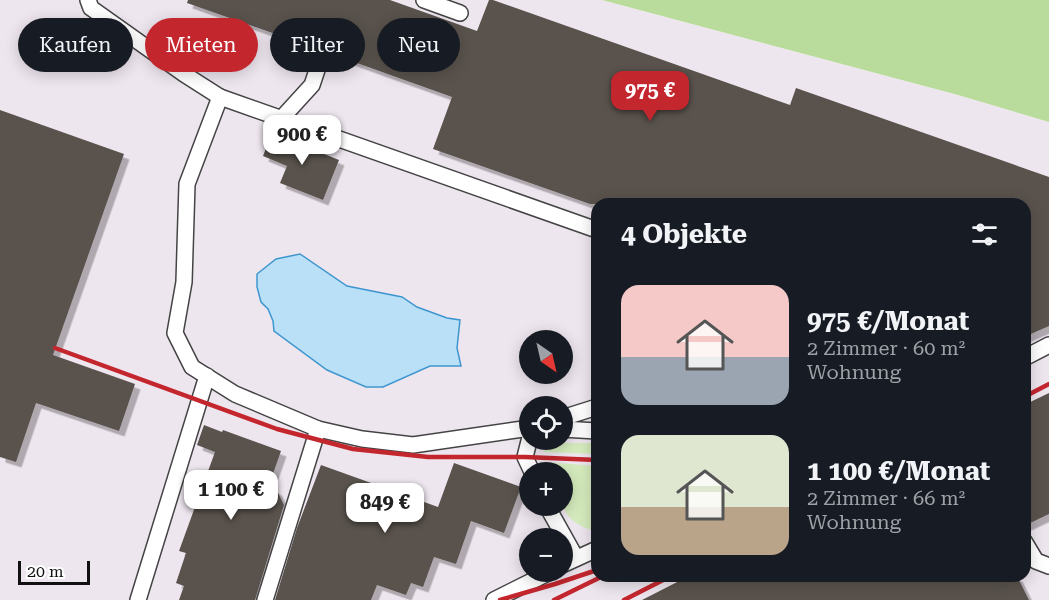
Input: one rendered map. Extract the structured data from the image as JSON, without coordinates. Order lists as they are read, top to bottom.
{
  "scale_bar": "20 m",
  "north": "bottom right",
  "page": {
    "chip": [
      "Kaufen",
      "Mieten",
      "Filter",
      "Neu"
    ],
    "price": [
      "975 €",
      "900 €",
      "1 100 €",
      "849 €"
    ],
    "heading": "4 Objekte",
    "list": [
      {
        "name": "975 €/Monat",
        "note": "2 Zimmer · 60 m² · Wohnung"
      },
      {
        "name": "1 100 €/Monat",
        "note": "2 Zimmer · 66 m² · Wohnung"
      }
    ],
    "map_buttons": ["+", "−"],
    "scale": "20 m"
  }
}
